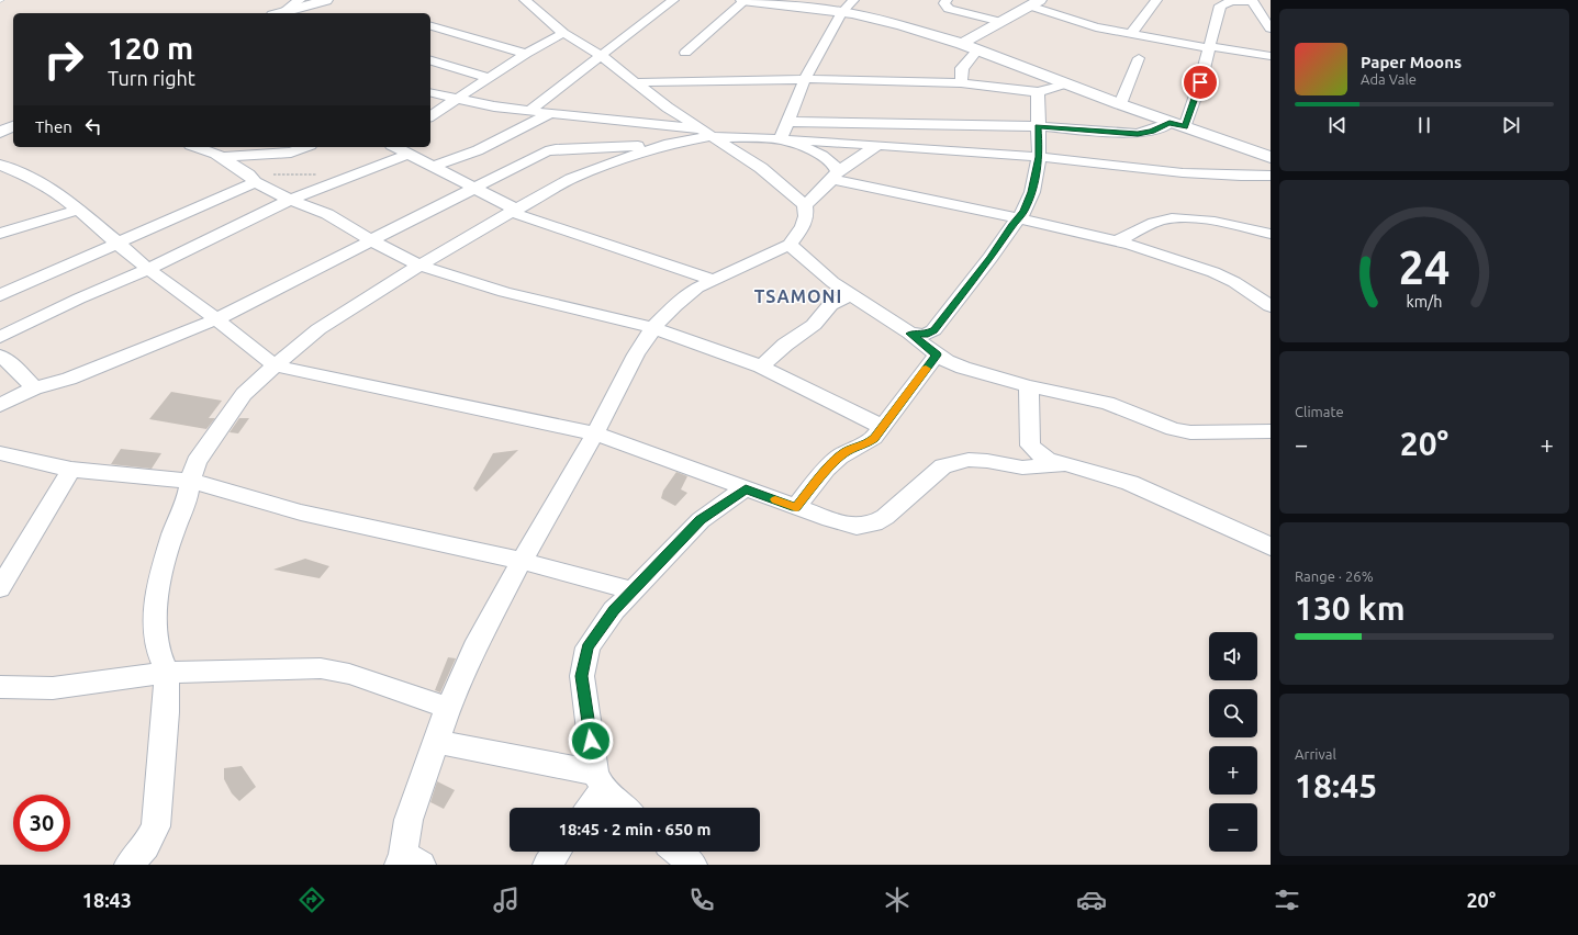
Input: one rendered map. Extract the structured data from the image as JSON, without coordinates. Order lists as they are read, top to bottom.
{
  "districts": ["TSAMONI"],
  "page": {
    "turn": ["120 m", "Turn right"],
    "song": ["Paper Moons", "Ada Vale"],
    "then": "Then",
    "tile": [
      "Climate",
      ["Range · 26%", "130 km"],
      ["Arrival", "18:45"]
    ],
    "heat": ["−", "20°", "+"],
    "map_buttons": ["+", "−"],
    "limit": "30",
    "trip": "18:45 · 2 min · 650 m",
    "tabs": ["18:43", "20°"],
    "gauge": ["24", "km/h"]
  }
}
